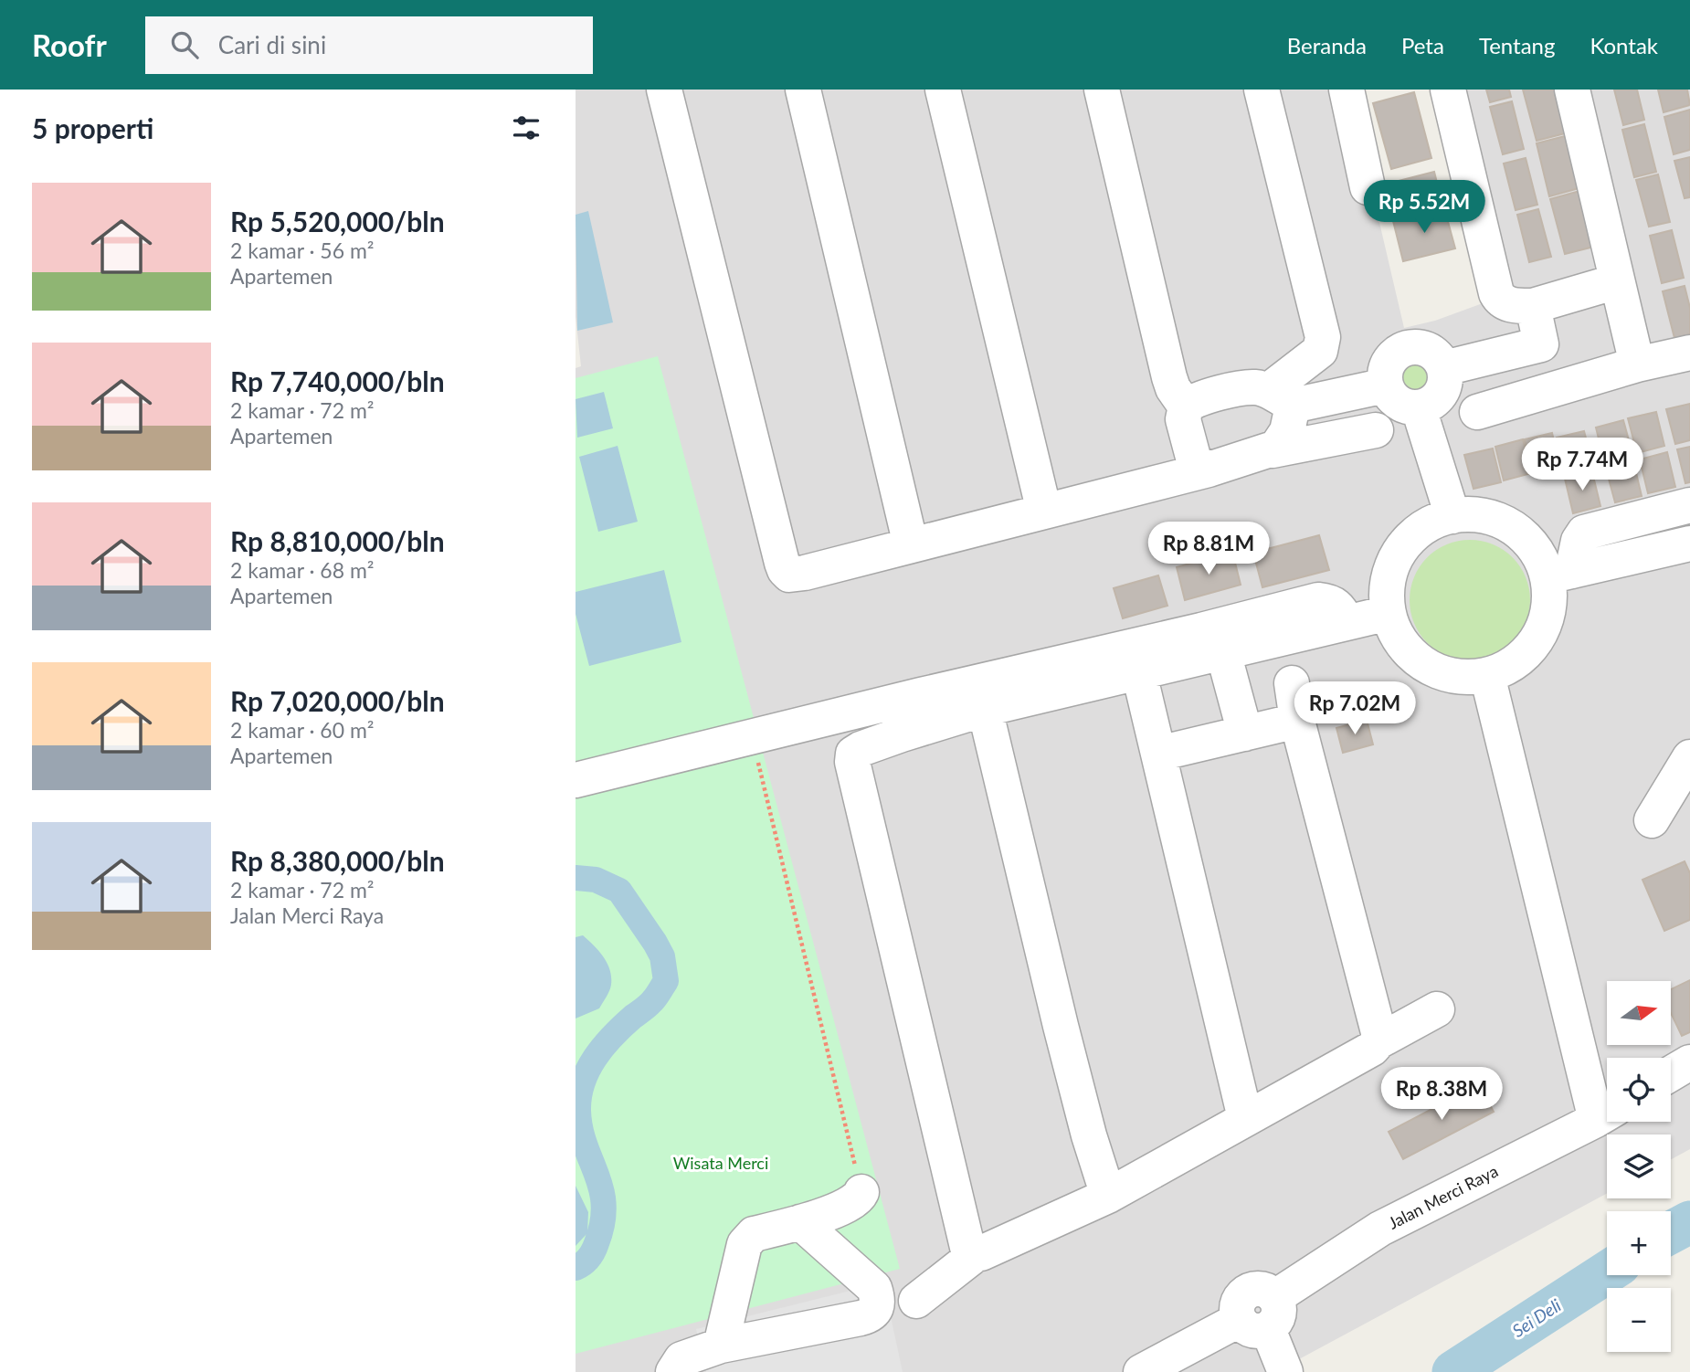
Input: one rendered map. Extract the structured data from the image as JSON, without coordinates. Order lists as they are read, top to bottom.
{
  "streets": {
    "street": ["Jalan Merci Raya"]
  },
  "water": ["Sei Deli"],
  "parks": ["Wisata Merci"],
  "north": "right",
  "page": {
    "header": "Roofr",
    "search": "Cari di sini",
    "nav": [
      "Beranda",
      "Peta",
      "Tentang",
      "Kontak"
    ],
    "heading": "5 properti",
    "list": [
      {
        "name": "Rp 5,520,000/bln",
        "note": "2 kamar · 56 m² · Apartemen"
      },
      {
        "name": "Rp 7,740,000/bln",
        "note": "2 kamar · 72 m² · Apartemen"
      },
      {
        "name": "Rp 8,810,000/bln",
        "note": "2 kamar · 68 m² · Apartemen"
      },
      {
        "name": "Rp 7,020,000/bln",
        "note": "2 kamar · 60 m² · Apartemen"
      },
      {
        "name": "Rp 8,380,000/bln",
        "note": "2 kamar · 72 m² · Jalan Merci Raya"
      }
    ],
    "price": [
      "Rp 5.52M",
      "Rp 7.74M",
      "Rp 8.81M",
      "Rp 7.02M",
      "Rp 8.38M"
    ],
    "map_buttons": ["+", "−"]
  }
}
